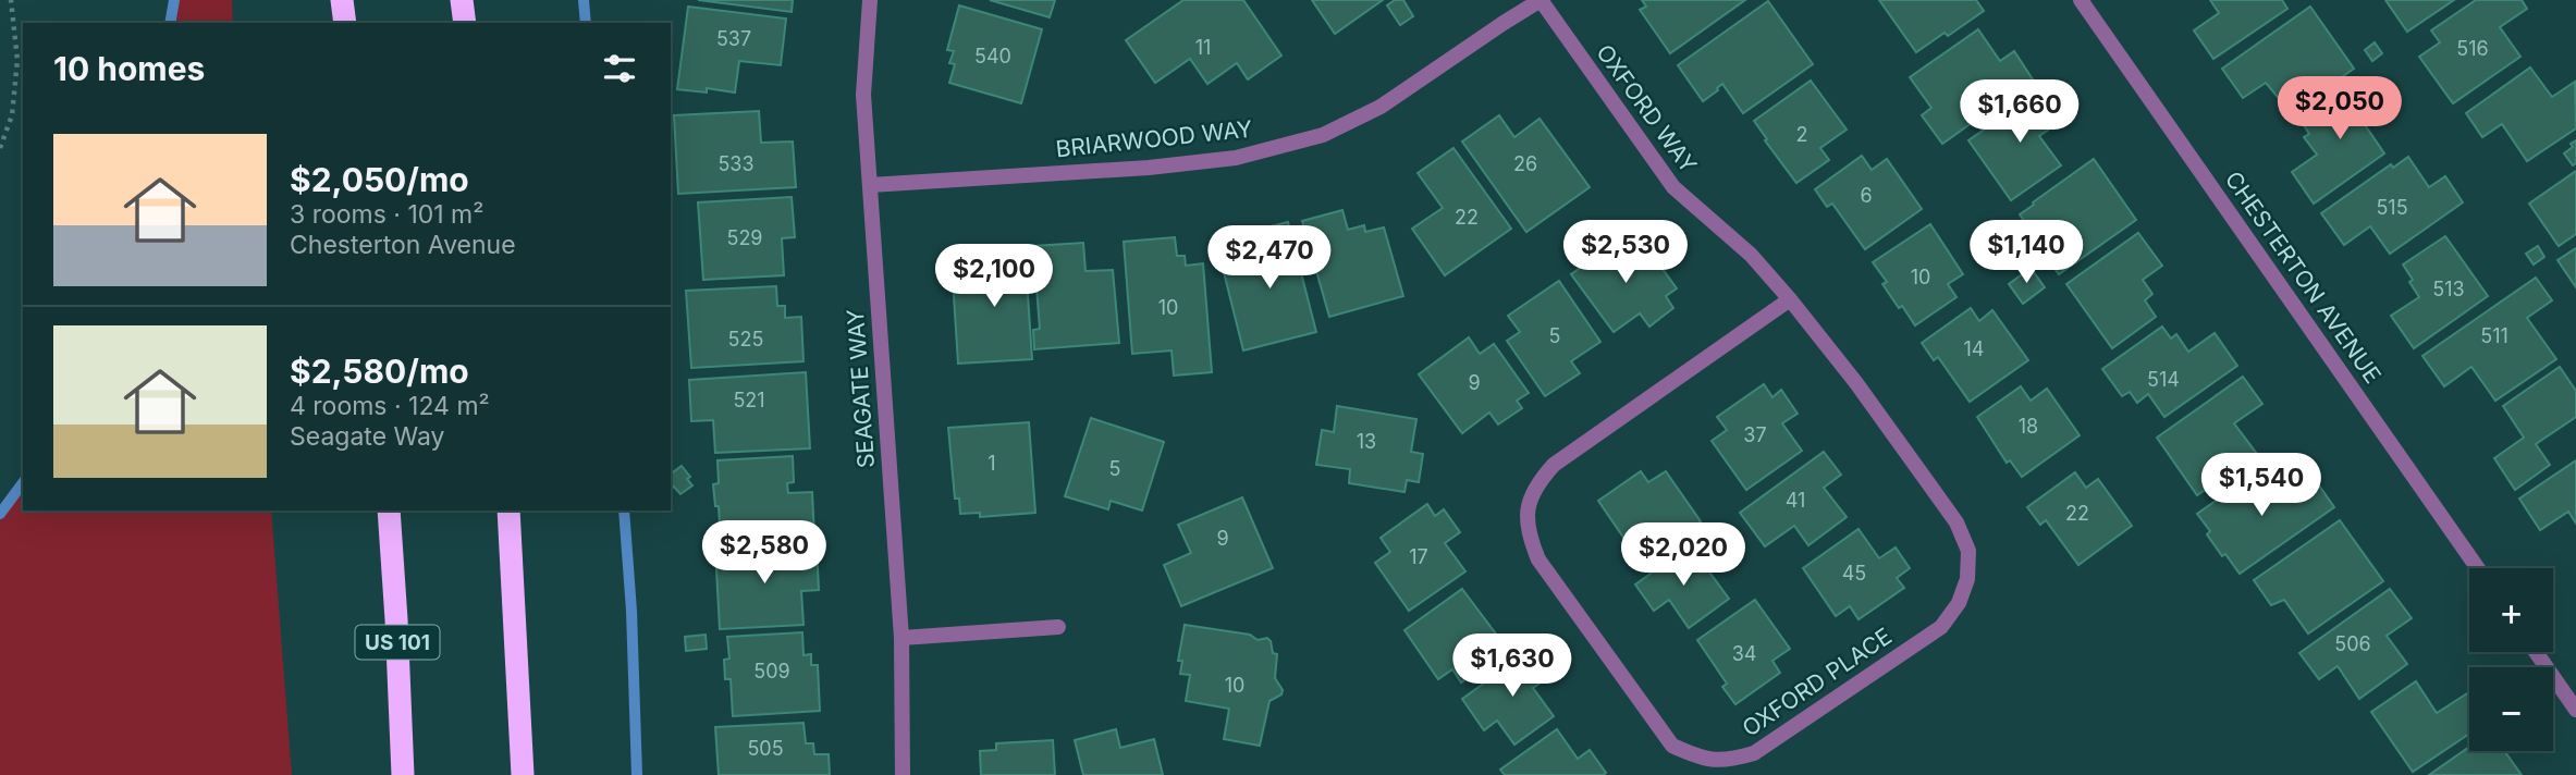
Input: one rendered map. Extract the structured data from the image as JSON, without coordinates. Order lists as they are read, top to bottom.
{
  "streets": {
    "highway": ["US 101"],
    "street": [
      "OXFORD WAY",
      "BRIARWOOD WAY",
      "CHESTERTON AVENUE",
      "SEAGATE WAY",
      "OXFORD PLACE"
    ]
  },
  "crossings": [
    ["OXFORD WAY", "BRIARWOOD WAY"],
    ["OXFORD WAY", "OXFORD PLACE"],
    ["BRIARWOOD WAY", "SEAGATE WAY"]
  ],
  "house_numbers": [
    "537",
    "11",
    "516",
    "540",
    "2",
    "533",
    "26",
    "6",
    "515",
    "22",
    "529",
    "10",
    "513",
    "10",
    "5",
    "511",
    "525",
    "14",
    "514",
    "9",
    "521",
    "18",
    "37",
    "13",
    "1",
    "5",
    "41",
    "22",
    "9",
    "17",
    "45",
    "506",
    "34",
    "509",
    "10",
    "505"
  ],
  "page": {
    "heading": "10 homes",
    "price": [
      "$2,050",
      "$1,660",
      "$2,530",
      "$1,140",
      "$2,470",
      "$2,100",
      "$1,540",
      "$2,580",
      "$2,020",
      "$1,630"
    ],
    "list": [
      {
        "name": "$2,050/mo",
        "note": "3 rooms · 101 m² · Chesterton Avenue"
      },
      {
        "name": "$2,580/mo",
        "note": "4 rooms · 124 m² · Seagate Way"
      }
    ],
    "map_buttons": ["+", "−"]
  }
}
